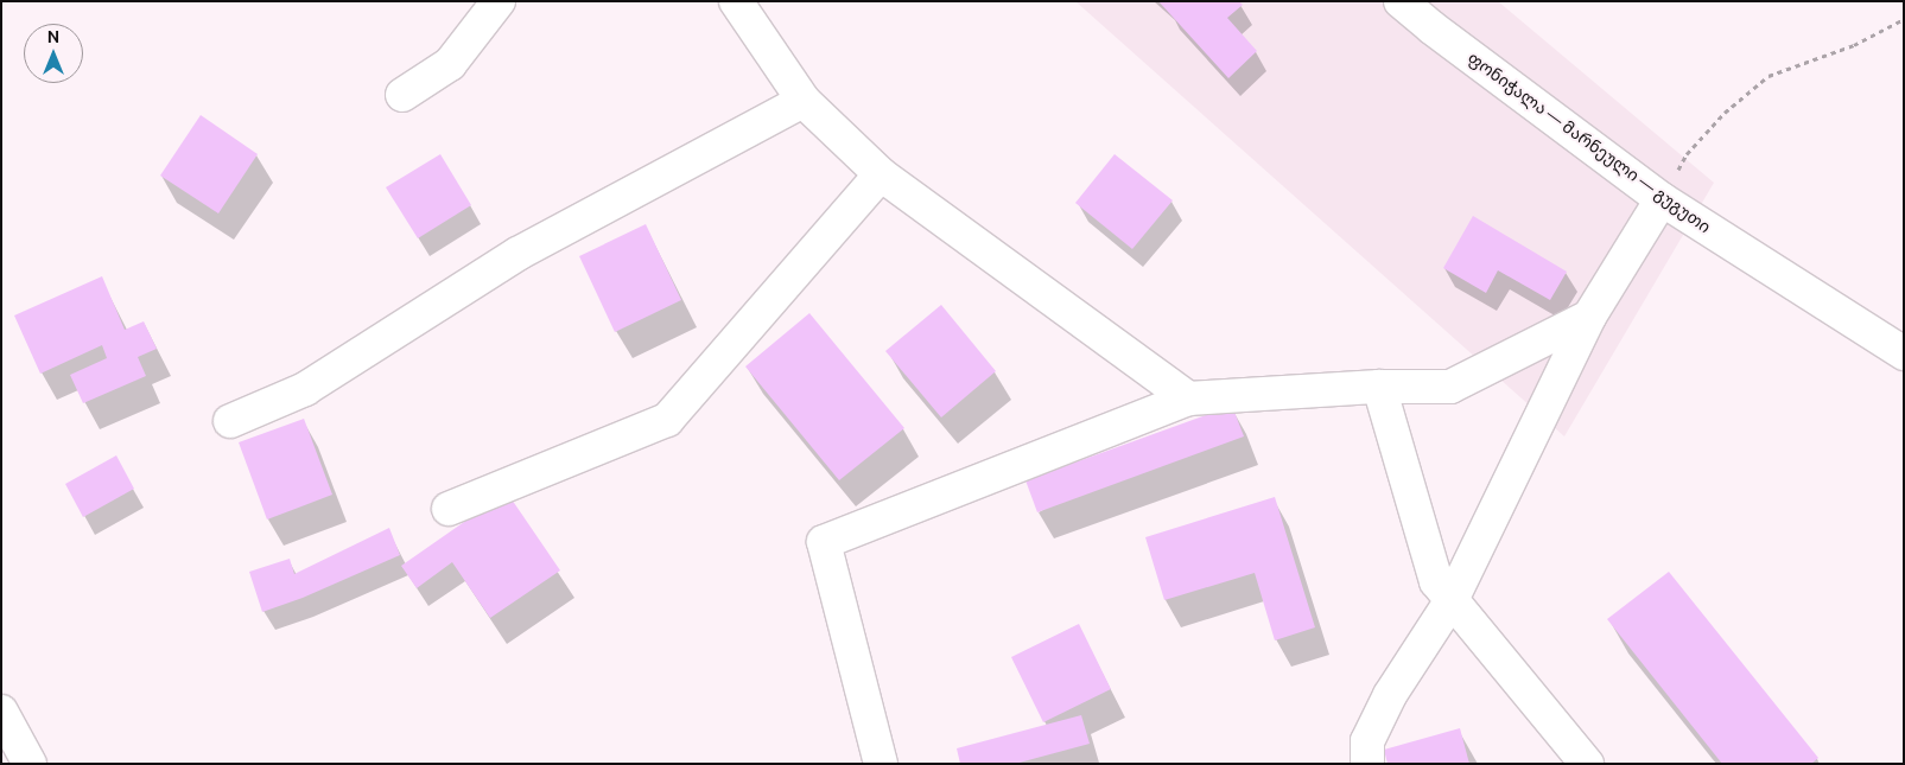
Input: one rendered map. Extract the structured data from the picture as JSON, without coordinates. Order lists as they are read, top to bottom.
{
  "streets": {
    "main road": ["ფონიჭალა — მარნეული — გუგუთი"]
  },
  "north": "top"
}
